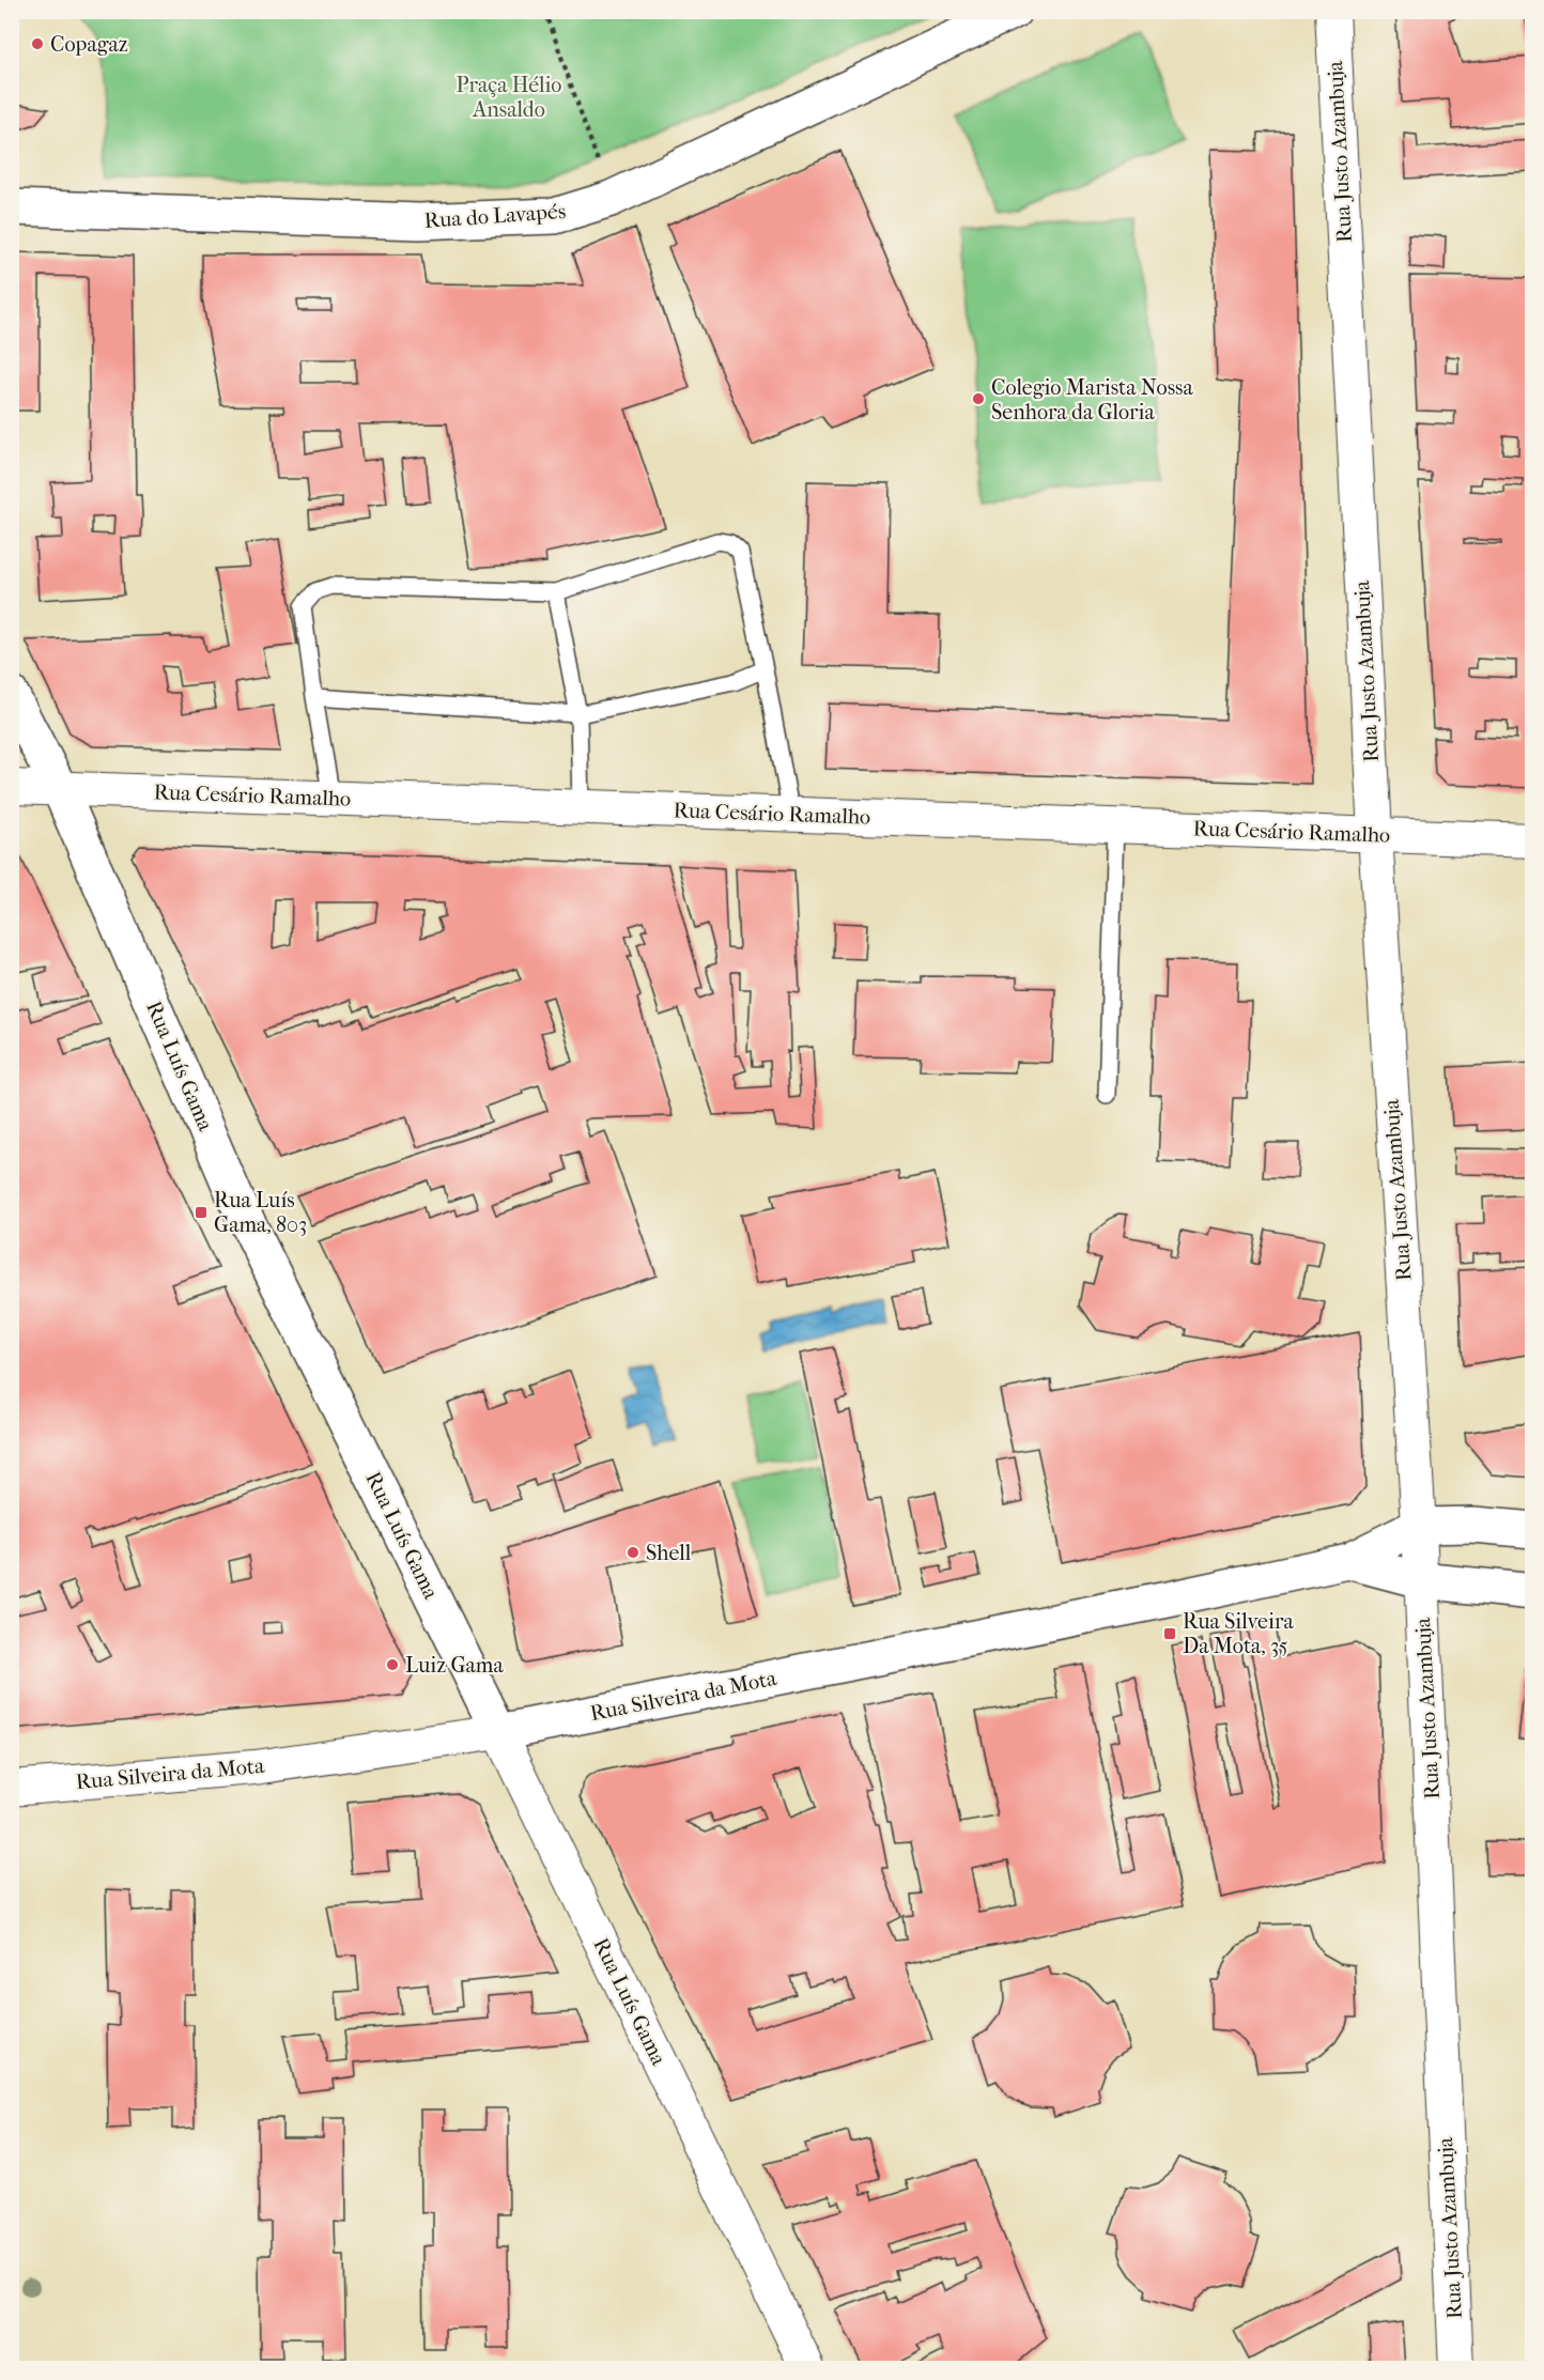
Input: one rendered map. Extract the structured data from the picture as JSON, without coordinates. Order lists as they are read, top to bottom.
{
  "streets": {
    "main road": ["Rua do Lavapés", "Rua Luís Gama", "Rua Silveira da Mota"],
    "street": ["Rua Justo Azambuja", "Rua Cesário Ramalho"]
  },
  "crossings": [
    ["Rua Justo Azambuja", "Rua Cesário Ramalho"],
    ["Rua Justo Azambuja", "Rua Silveira da Mota"],
    ["Rua Cesário Ramalho", "Rua Luís Gama"],
    ["Rua Luís Gama", "Rua Silveira da Mota"]
  ],
  "parks": ["Praça Hélio Ansaldo"],
  "places": {
    "other": [
      "Copagaz",
      "Colegio Marista Nossa Senhora da Gloria",
      "Shell",
      "Luiz Gama"
    ],
    "transit": ["Rua Luís Gama, 803", "Rua Silveira Da Mota, 35"]
  }
}
